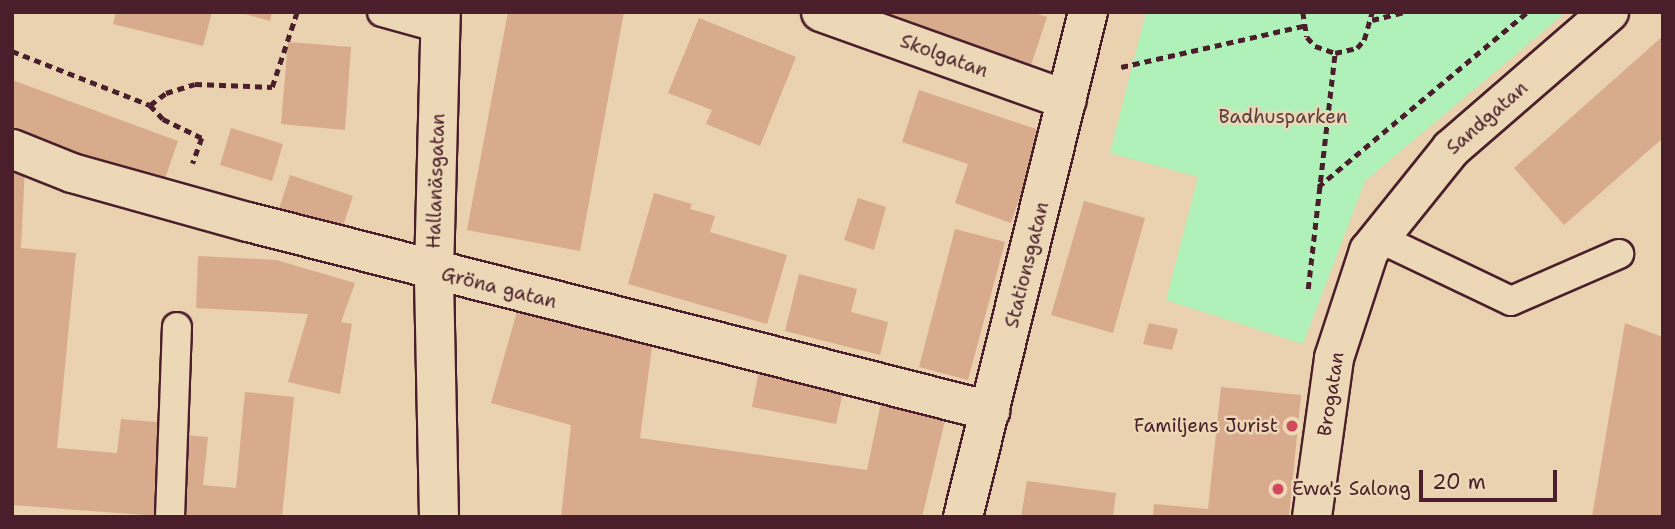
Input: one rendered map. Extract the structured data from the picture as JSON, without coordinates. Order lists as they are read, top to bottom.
{
  "streets": {
    "street": [
      "Skolgatan",
      "Sandgatan",
      "Hallanäsgatan",
      "Stationsgatan",
      "Gröna gatan",
      "Brogatan"
    ]
  },
  "crossings": [
    ["Skolgatan", "Stationsgatan"],
    ["Sandgatan", "Brogatan"],
    ["Hallanäsgatan", "Gröna gatan"],
    ["Stationsgatan", "Gröna gatan"]
  ],
  "parks": ["Badhusparken"],
  "places": ["Familjens Jurist", "Ewa's Salong"],
  "scale_bar": "20 m"
}
